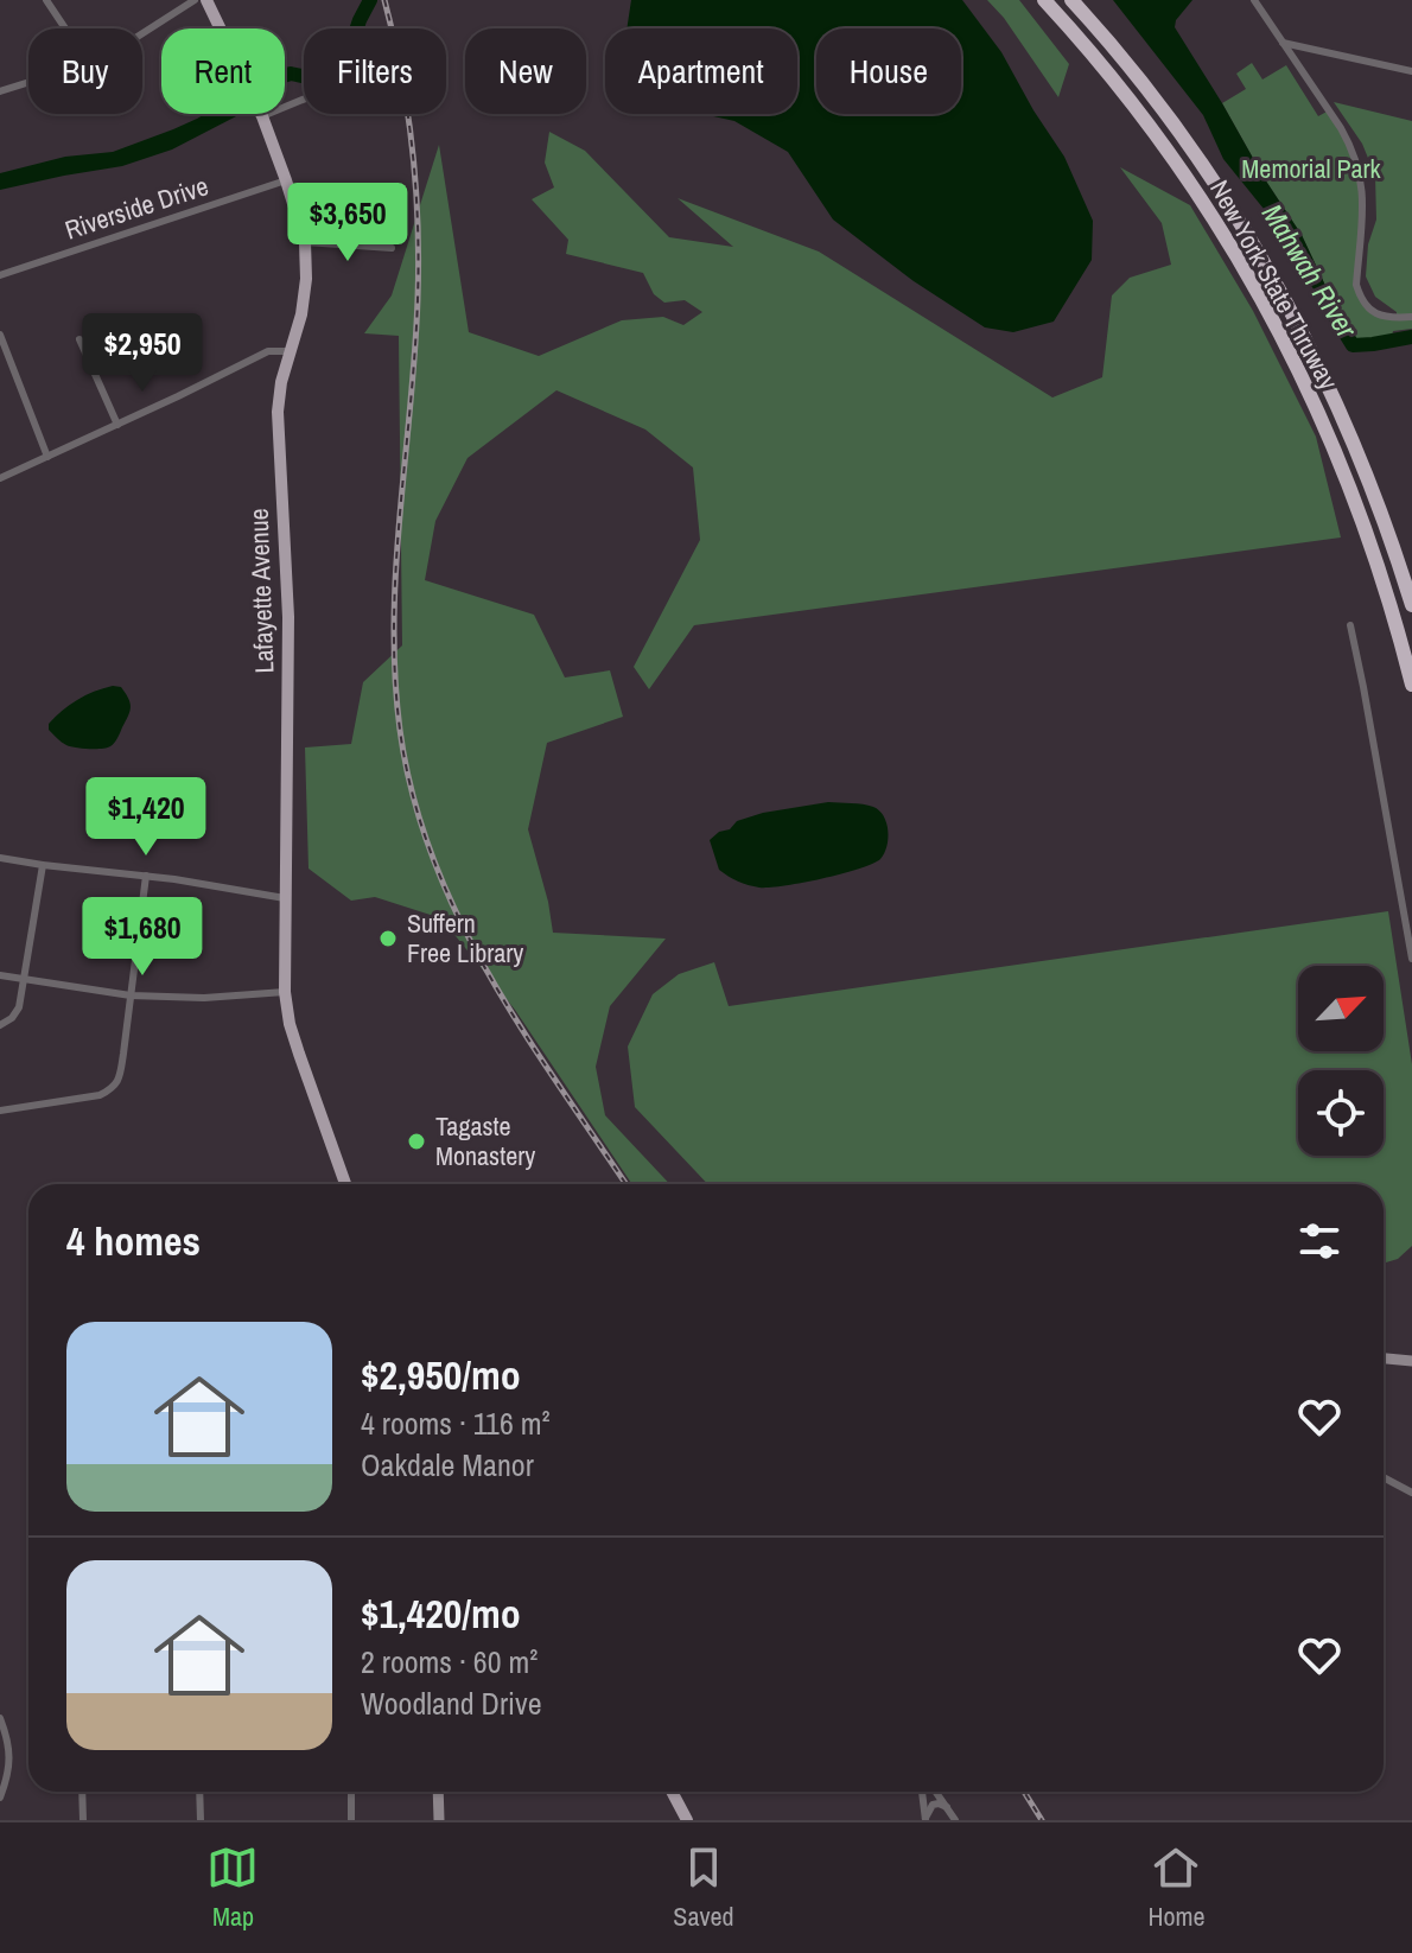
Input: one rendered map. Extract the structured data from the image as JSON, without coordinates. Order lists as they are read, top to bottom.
{
  "streets": {
    "highway": ["New York State Thruway"],
    "main road": ["Lafayette Avenue"],
    "street": ["Riverside Drive"]
  },
  "crossings": [
    ["Riverside Drive", "Lafayette Avenue"]
  ],
  "water": ["Mahwah River"],
  "parks": ["Memorial Park"],
  "places": ["Suffern Free Library", "Tagaste Monastery"],
  "north": "top right",
  "page": {
    "chip": [
      "Buy",
      "Rent",
      "Filters",
      "New",
      "Apartment",
      "House"
    ],
    "price": [
      "$3,650",
      "$2,950",
      "$1,420",
      "$1,680"
    ],
    "heading": "4 homes",
    "list": [
      {
        "name": "$2,950/mo",
        "note": "4 rooms · 116 m² · Oakdale Manor"
      },
      {
        "name": "$1,420/mo",
        "note": "2 rooms · 60 m² · Woodland Drive"
      }
    ],
    "tabs": ["Map", "Saved", "Home"]
  }
}
